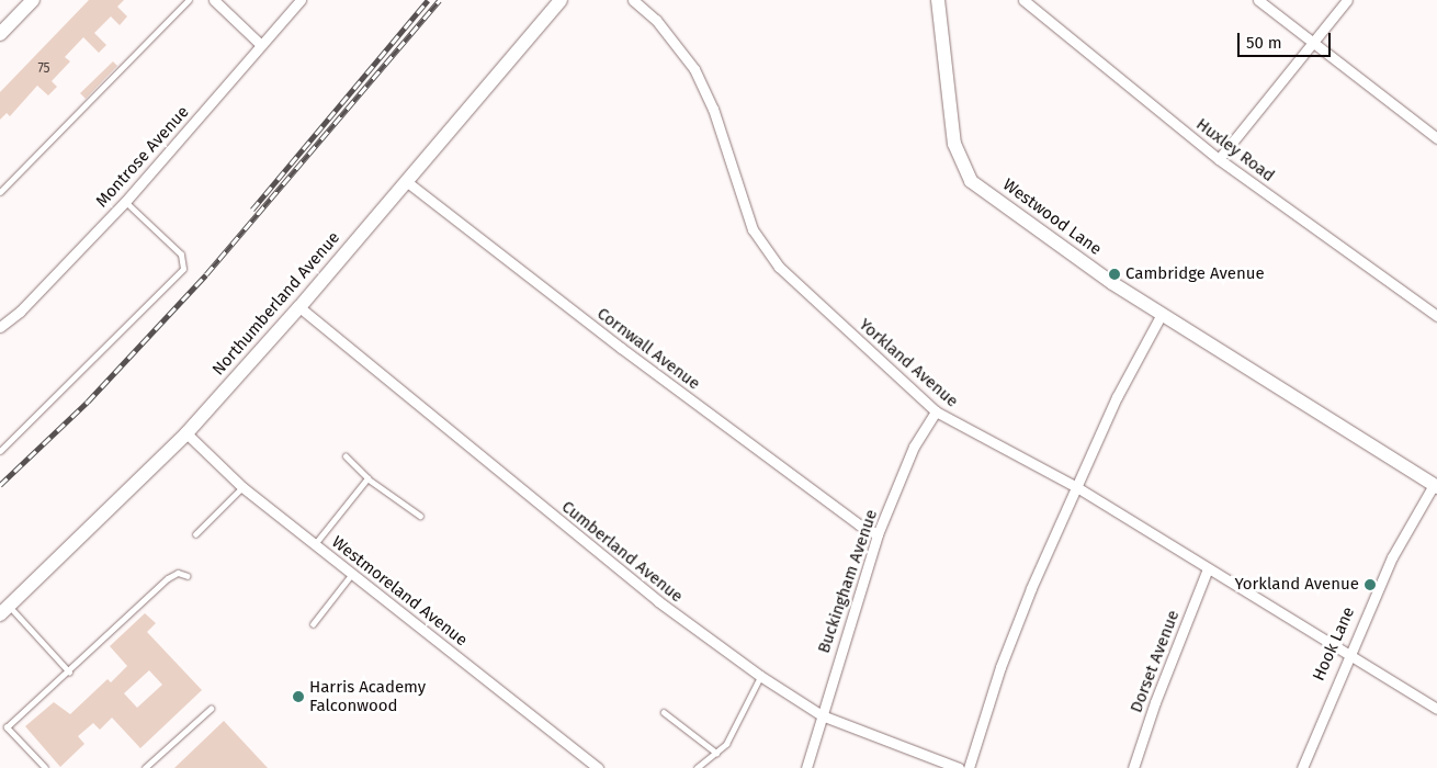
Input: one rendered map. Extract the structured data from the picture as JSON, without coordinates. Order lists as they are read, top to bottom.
{
  "streets": {
    "street": [
      "Huxley Road",
      "Montrose Avenue",
      "Westwood Lane",
      "Northumberland Avenue",
      "Cornwall Avenue",
      "Yorkland Avenue",
      "Cumberland Avenue",
      "Buckingham Avenue",
      "Westmoreland Avenue",
      "Hook Lane",
      "Dorset Avenue"
    ]
  },
  "crossings": [
    ["Westwood Lane", "Hook Lane"],
    ["Northumberland Avenue", "Cornwall Avenue"],
    ["Northumberland Avenue", "Cumberland Avenue"],
    ["Northumberland Avenue", "Westmoreland Avenue"],
    ["Cornwall Avenue", "Buckingham Avenue"],
    ["Yorkland Avenue", "Buckingham Avenue"],
    ["Yorkland Avenue", "Hook Lane"],
    ["Yorkland Avenue", "Dorset Avenue"],
    ["Cumberland Avenue", "Buckingham Avenue"]
  ],
  "places": ["Cambridge Avenue", "Yorkland Avenue", "Harris Academy Falconwood"],
  "house_numbers": ["75"],
  "scale_bar": "50 m"
}
